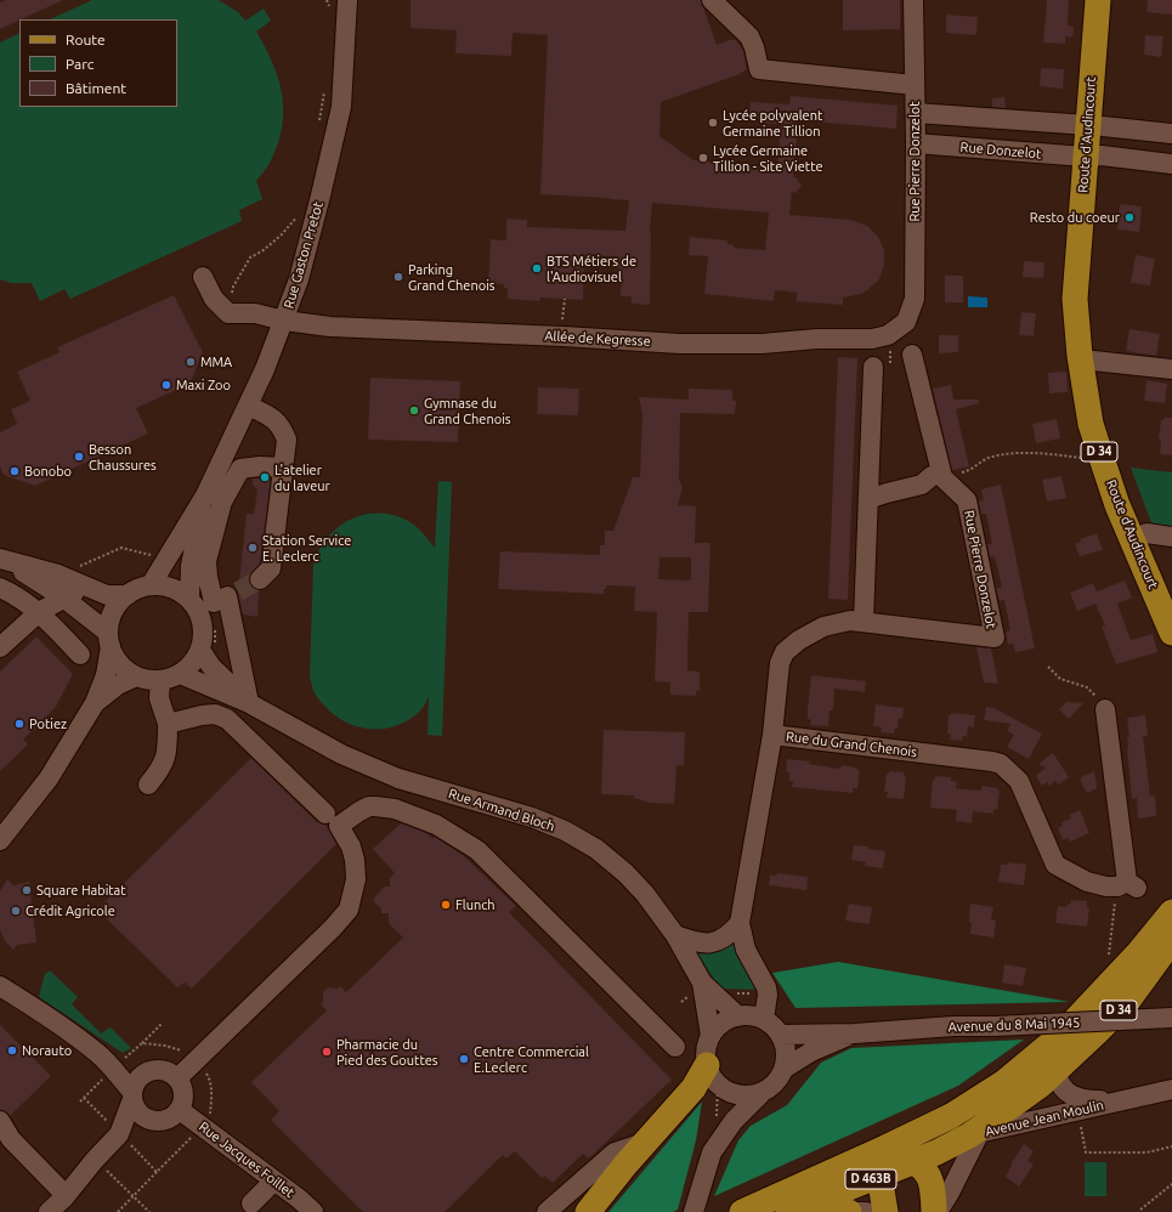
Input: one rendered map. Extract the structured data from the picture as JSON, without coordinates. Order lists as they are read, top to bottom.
{
  "streets": {
    "main road": ["Route d'Audincourt", "D 34", "D 463B"],
    "street": [
      "Rue Donzelot",
      "Rue Pierre Donzelot",
      "Rue Gaston Pretot",
      "Allée de Kegresse",
      "Rue du Grand Chenois",
      "Rue Armand Bloch",
      "Avenue du 8 Mai 1945",
      "Avenue Jean Moulin",
      "Rue Jacques Foillet"
    ]
  },
  "crossings": [
    ["Route d'Audincourt", "Rue Donzelot"],
    ["Rue Donzelot", "Rue Pierre Donzelot"],
    ["Rue Pierre Donzelot", "Allée de Kegresse"],
    ["Rue Pierre Donzelot", "Rue du Grand Chenois"],
    ["Rue Gaston Pretot", "Allée de Kegresse"],
    ["Rue Gaston Pretot", "Rue Armand Bloch"],
    ["D 34", "Avenue Jean Moulin"],
    ["D 34", "D 463B"],
    ["Rue du Grand Chenois", "Rue Armand Bloch"],
    ["Rue du Grand Chenois", "Avenue du 8 Mai 1945"],
    ["Rue Armand Bloch", "Avenue du 8 Mai 1945"],
    ["Avenue Jean Moulin", "D 463B"]
  ],
  "places": [
    "Lycée polyvalent Germaine Tillion",
    "Lycée Germaine Tillion - Site Viette",
    "Resto du coeur",
    "BTS Métiers de l'Audiovisuel",
    "Parking Grand Chenois",
    "MMA",
    "Maxi Zoo",
    "Gymnase du Grand Chenois",
    "Besson Chaussures",
    "Bonobo",
    "L'atelier du laveur",
    "Station Service E. Leclerc",
    "Potiez",
    "Square Habitat",
    "Flunch",
    "Crédit Agricole",
    "Norauto",
    "Pharmacie du Pied des Gouttes",
    "Centre Commercial E.Leclerc"
  ],
  "legend": ["Route", "Parc", "Bâtiment"]
}
